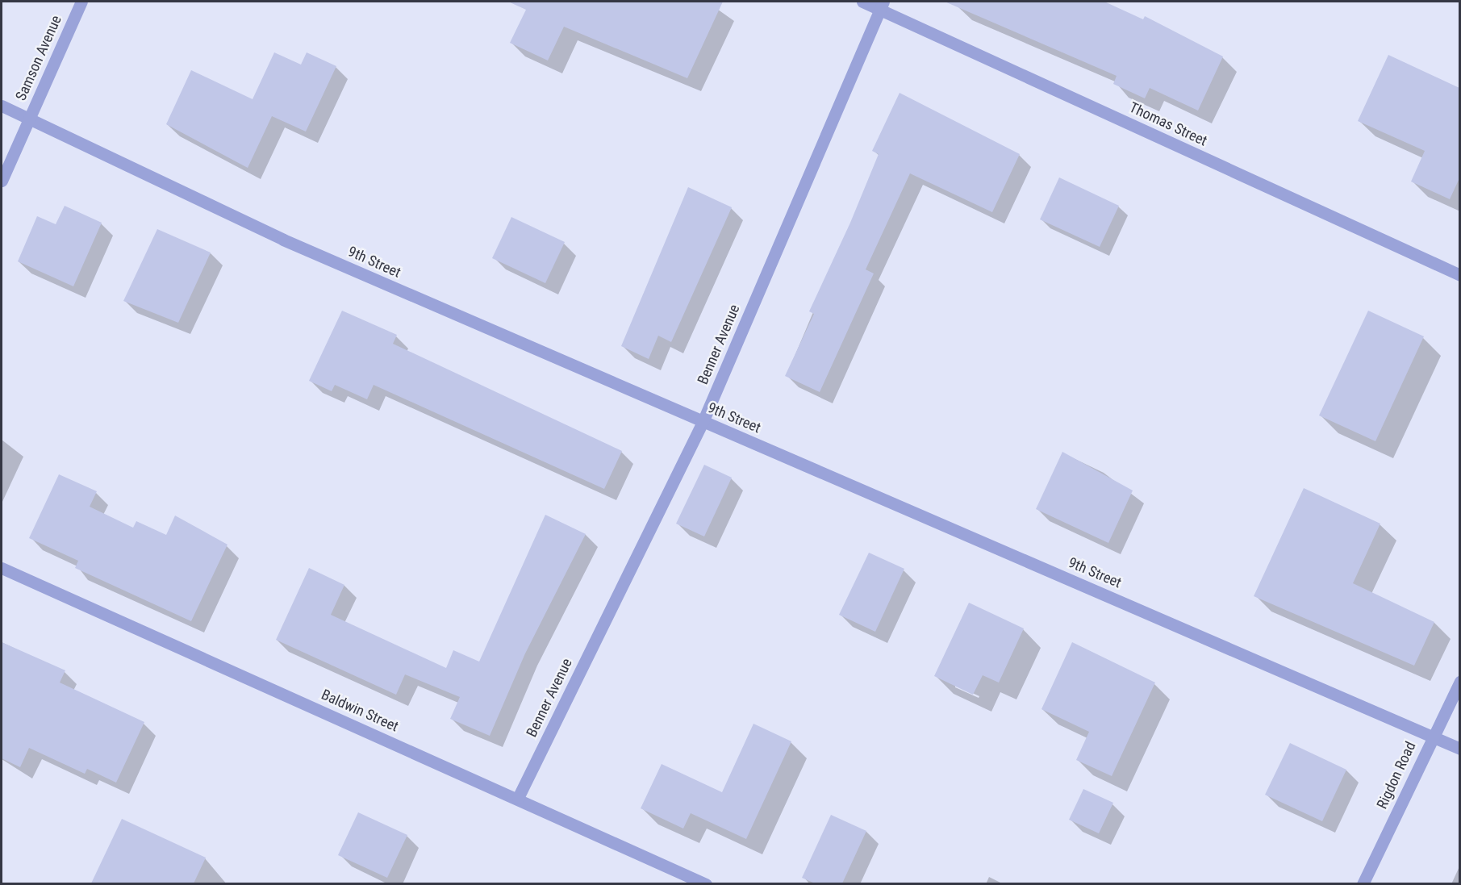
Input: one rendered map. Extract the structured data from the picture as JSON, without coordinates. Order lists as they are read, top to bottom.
{
  "streets": {
    "street": [
      "Samson Avenue",
      "Thomas Street",
      "9th Street",
      "Benner Avenue",
      "Baldwin Street",
      "Rigdon Road"
    ]
  },
  "crossings": [
    ["Samson Avenue", "9th Street"],
    ["Thomas Street", "Benner Avenue"],
    ["9th Street", "Benner Avenue"],
    ["9th Street", "Rigdon Road"],
    ["Benner Avenue", "Baldwin Street"]
  ]
}
